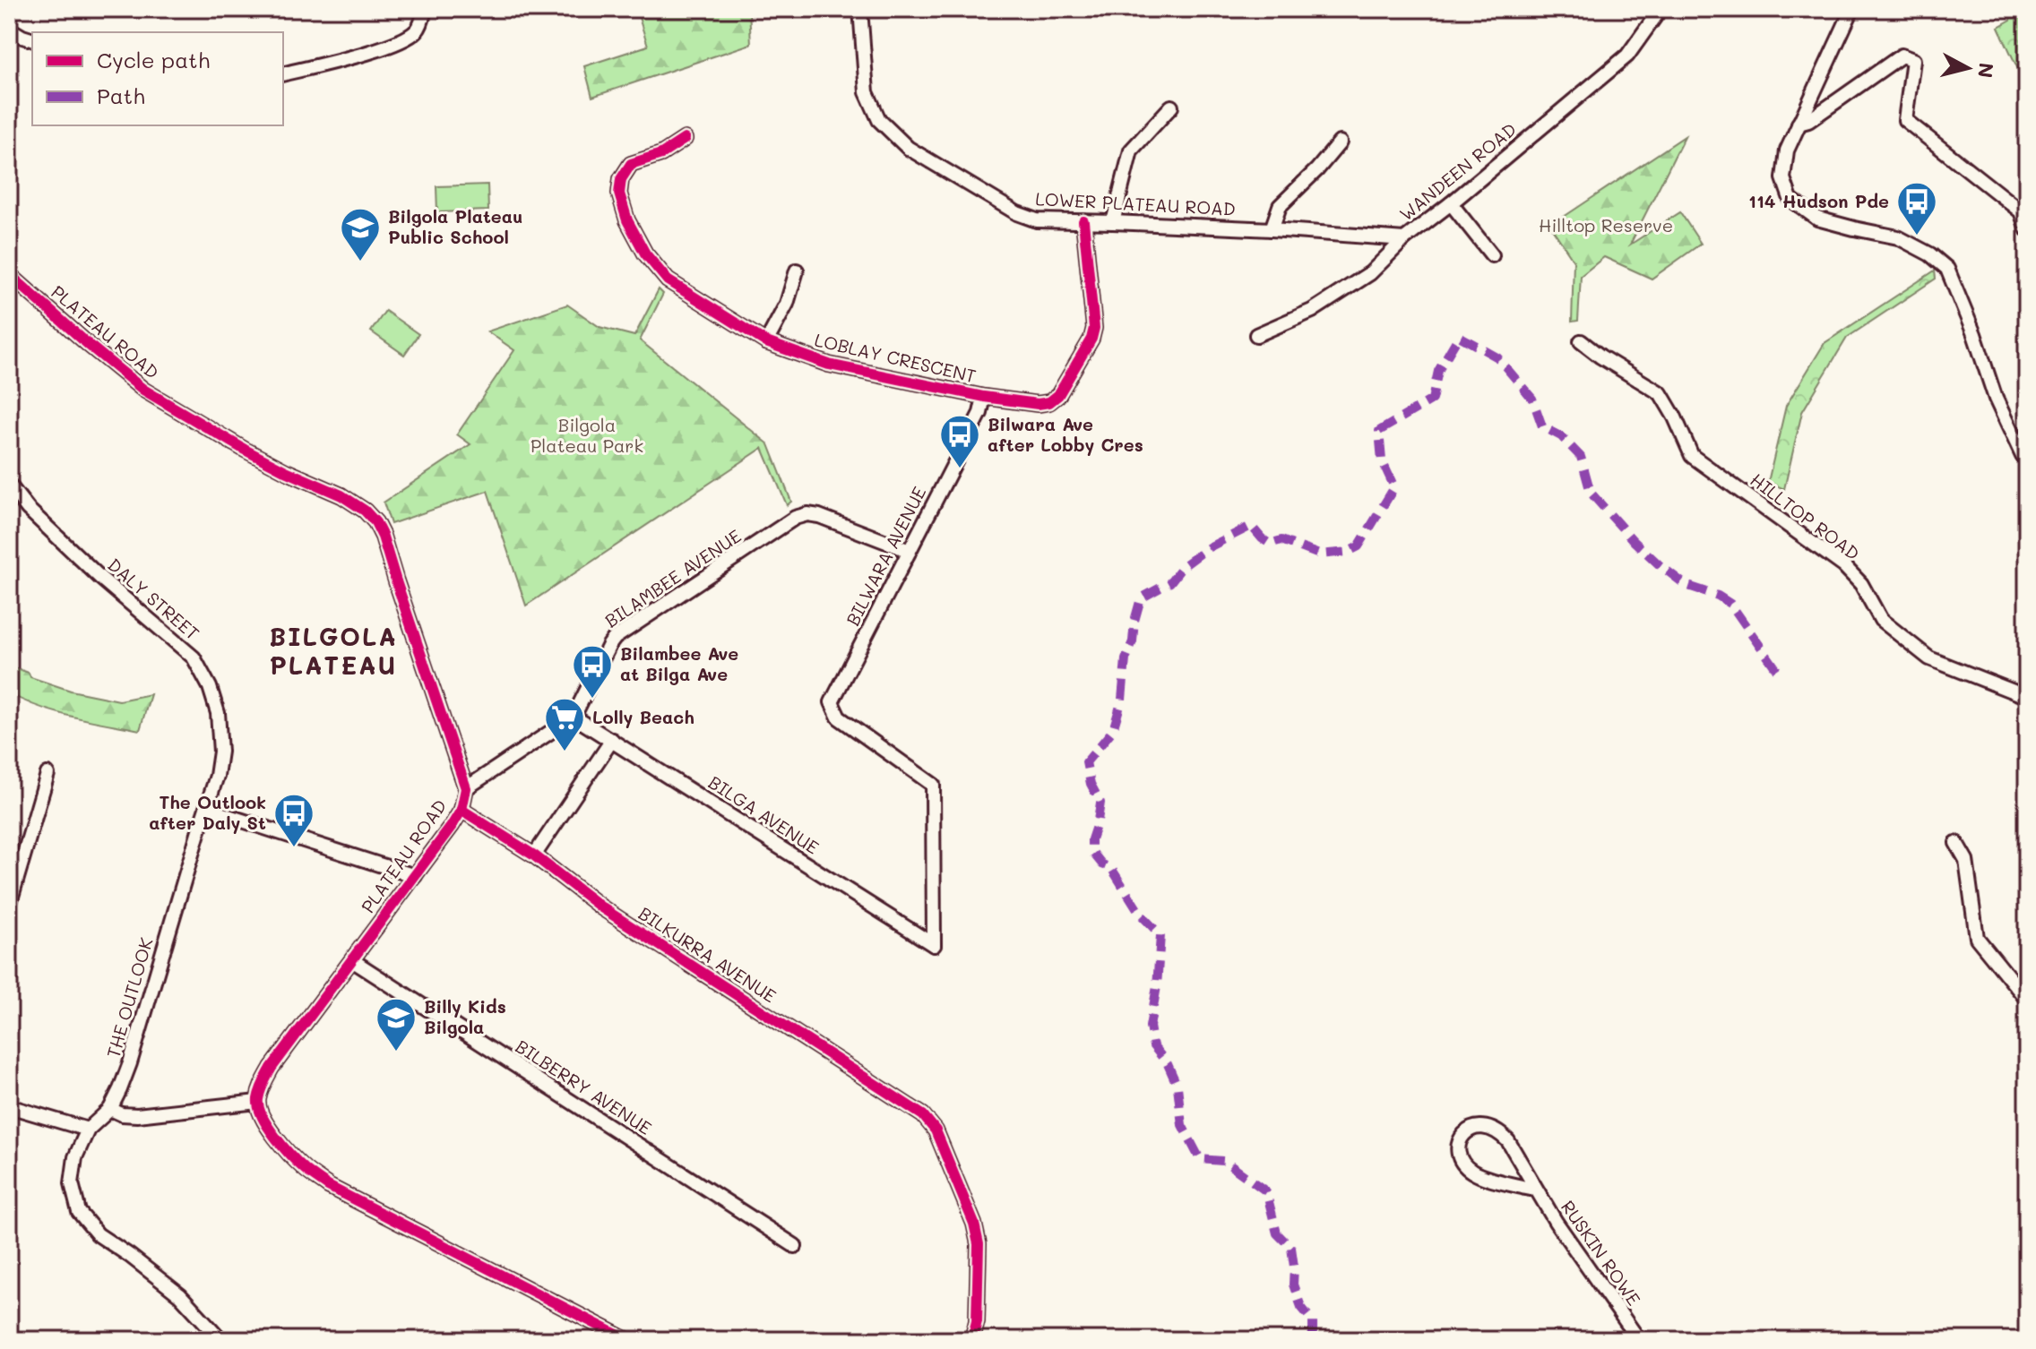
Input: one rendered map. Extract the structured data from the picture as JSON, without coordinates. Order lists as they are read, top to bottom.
{
  "streets": {
    "street": [
      "WANDEEN ROAD",
      "LOWER PLATEAU ROAD",
      "PLATEAU ROAD",
      "LOBLAY CRESCENT",
      "HILLTOP ROAD",
      "BILWARA AVENUE",
      "BILAMBEE AVENUE",
      "DALY STREET",
      "BILGA AVENUE",
      "BILKURRA AVENUE",
      "THE OUTLOOK",
      "BILBERRY AVENUE",
      "RUSKIN ROWE"
    ]
  },
  "crossings": [
    ["WANDEEN ROAD", "LOWER PLATEAU ROAD"],
    ["PLATEAU ROAD", "BILAMBEE AVENUE"],
    ["PLATEAU ROAD", "BILKURRA AVENUE"],
    ["PLATEAU ROAD", "BILBERRY AVENUE"],
    ["LOBLAY CRESCENT", "BILWARA AVENUE"],
    ["BILWARA AVENUE", "BILAMBEE AVENUE"],
    ["BILWARA AVENUE", "BILGA AVENUE"],
    ["BILAMBEE AVENUE", "BILGA AVENUE"],
    ["DALY STREET", "THE OUTLOOK"]
  ],
  "districts": ["BILGOLA PLATEAU"],
  "parks": ["Hilltop Reserve", "Bilgola Plateau Park"],
  "places": {
    "bus stop": [
      "114 Hudson Pde",
      "Bilwara Ave after Lobby Cres",
      "Bilambee Ave at Bilga Ave",
      "The Outlook after Daly St"
    ],
    "school or university": ["Bilgola Plateau Public School", "Billy Kids Bilgola"],
    "supermarket": ["Lolly Beach"]
  },
  "legend": ["Cycle path", "Path"],
  "north": "right"
}
